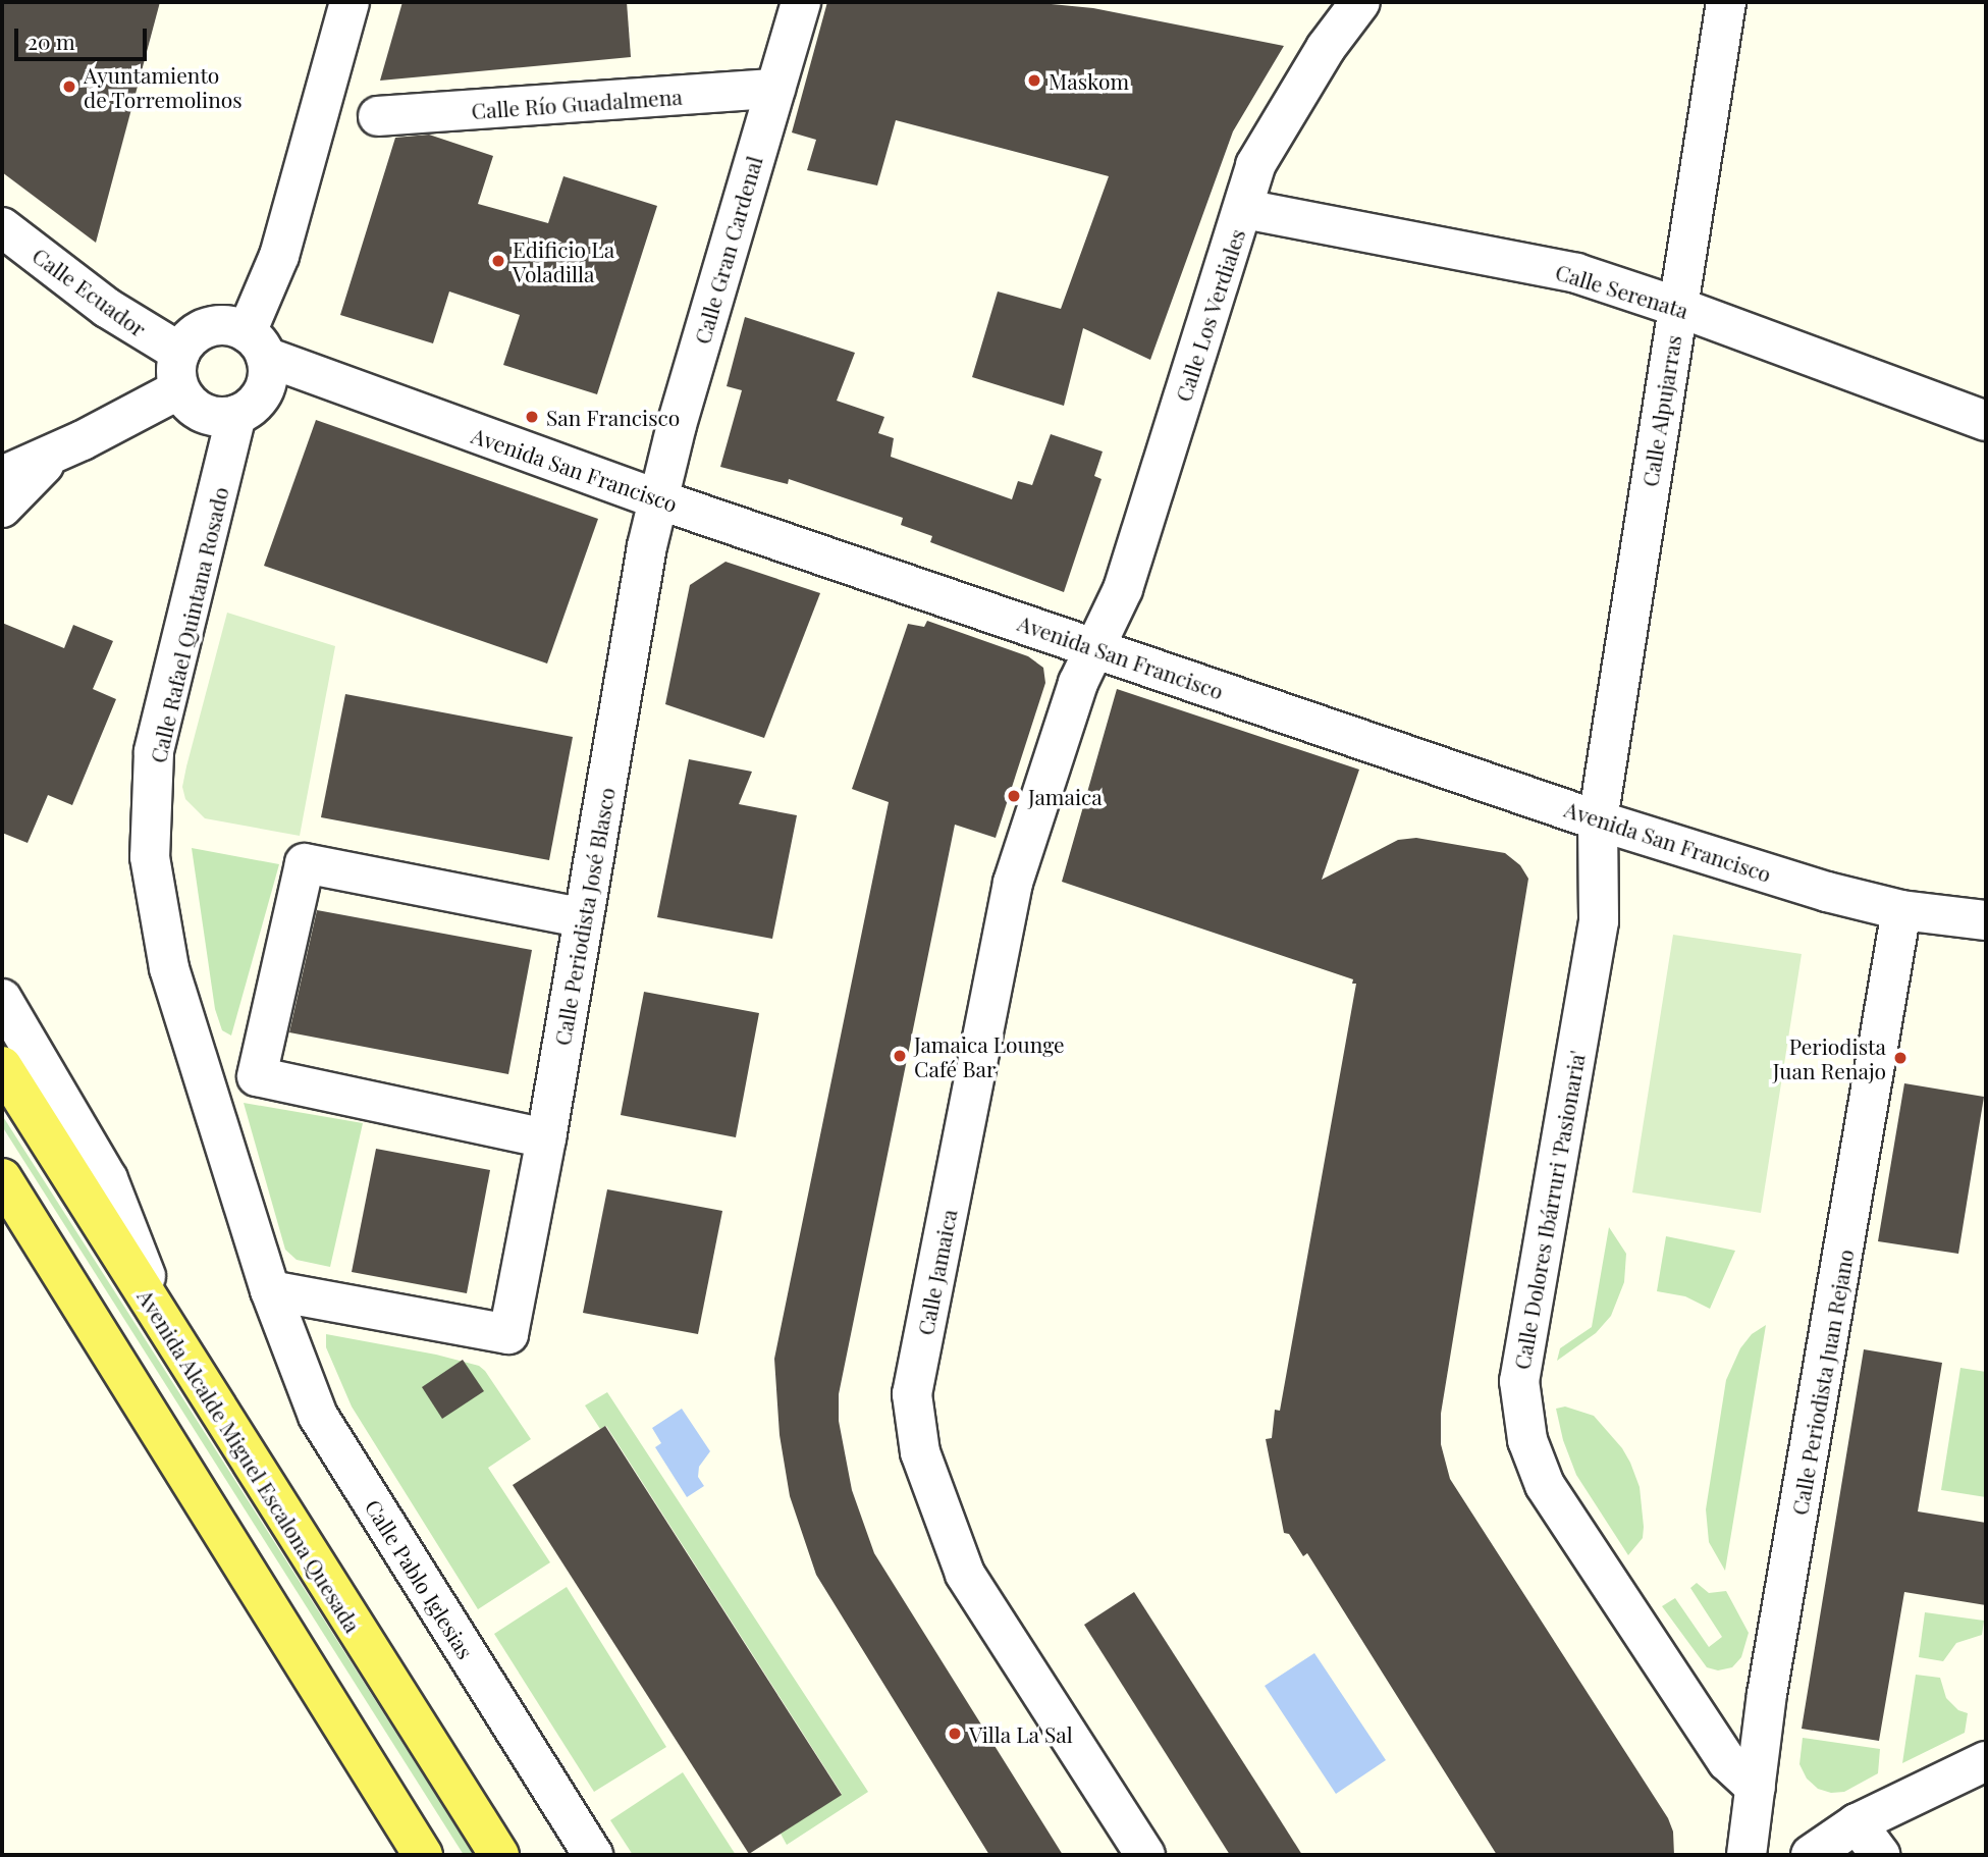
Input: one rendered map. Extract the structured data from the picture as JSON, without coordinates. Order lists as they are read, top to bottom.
{
  "streets": {
    "main road": ["Avenida Alcalde Miguel Escalona Quesada"],
    "street": [
      "Calle Río Guadalmena",
      "Calle Gran Cardenal",
      "Calle Serenata",
      "Calle Ecuador",
      "Calle Los Verdiales",
      "Calle Alpujarras",
      "Avenida San Francisco",
      "Calle Rafael Quintana Rosado",
      "Calle Periodista José Blasco",
      "Calle Dolores Ibárruri 'Pasionaria'",
      "Calle Jamaica",
      "Calle Periodista Juan Rejano",
      "Calle Pablo Iglesias"
    ]
  },
  "crossings": [
    ["Calle Río Guadalmena", "Calle Gran Cardenal"],
    ["Calle Gran Cardenal", "Avenida San Francisco"],
    ["Calle Gran Cardenal", "Calle Periodista José Blasco"],
    ["Calle Serenata", "Calle Los Verdiales"],
    ["Calle Serenata", "Calle Alpujarras"],
    ["Calle Ecuador", "Avenida San Francisco"],
    ["Calle Ecuador", "Calle Rafael Quintana Rosado"],
    ["Calle Los Verdiales", "Avenida San Francisco"],
    ["Calle Los Verdiales", "Calle Jamaica"],
    ["Calle Alpujarras", "Avenida San Francisco"],
    ["Calle Alpujarras", "Calle Dolores Ibárruri 'Pasionaria'"],
    ["Avenida San Francisco", "Calle Rafael Quintana Rosado"],
    ["Avenida San Francisco", "Calle Periodista José Blasco"],
    ["Avenida San Francisco", "Calle Dolores Ibárruri 'Pasionaria'"],
    ["Avenida San Francisco", "Calle Jamaica"],
    ["Avenida San Francisco", "Calle Periodista Juan Rejano"],
    ["Calle Rafael Quintana Rosado", "Calle Periodista José Blasco"],
    ["Calle Rafael Quintana Rosado", "Calle Pablo Iglesias"],
    ["Calle Periodista José Blasco", "Calle Pablo Iglesias"],
    ["Calle Dolores Ibárruri 'Pasionaria'", "Calle Periodista Juan Rejano"]
  ],
  "places": [
    "Maskom",
    "Ayuntamiento de Torremolinos",
    "Edificio La Voladilla",
    "San Francisco",
    "Jamaica",
    "Jamaica Lounge Café Bar",
    "Periodista Juan Renajo",
    "Villa La Sal"
  ],
  "scale_bar": "20 m"
}
